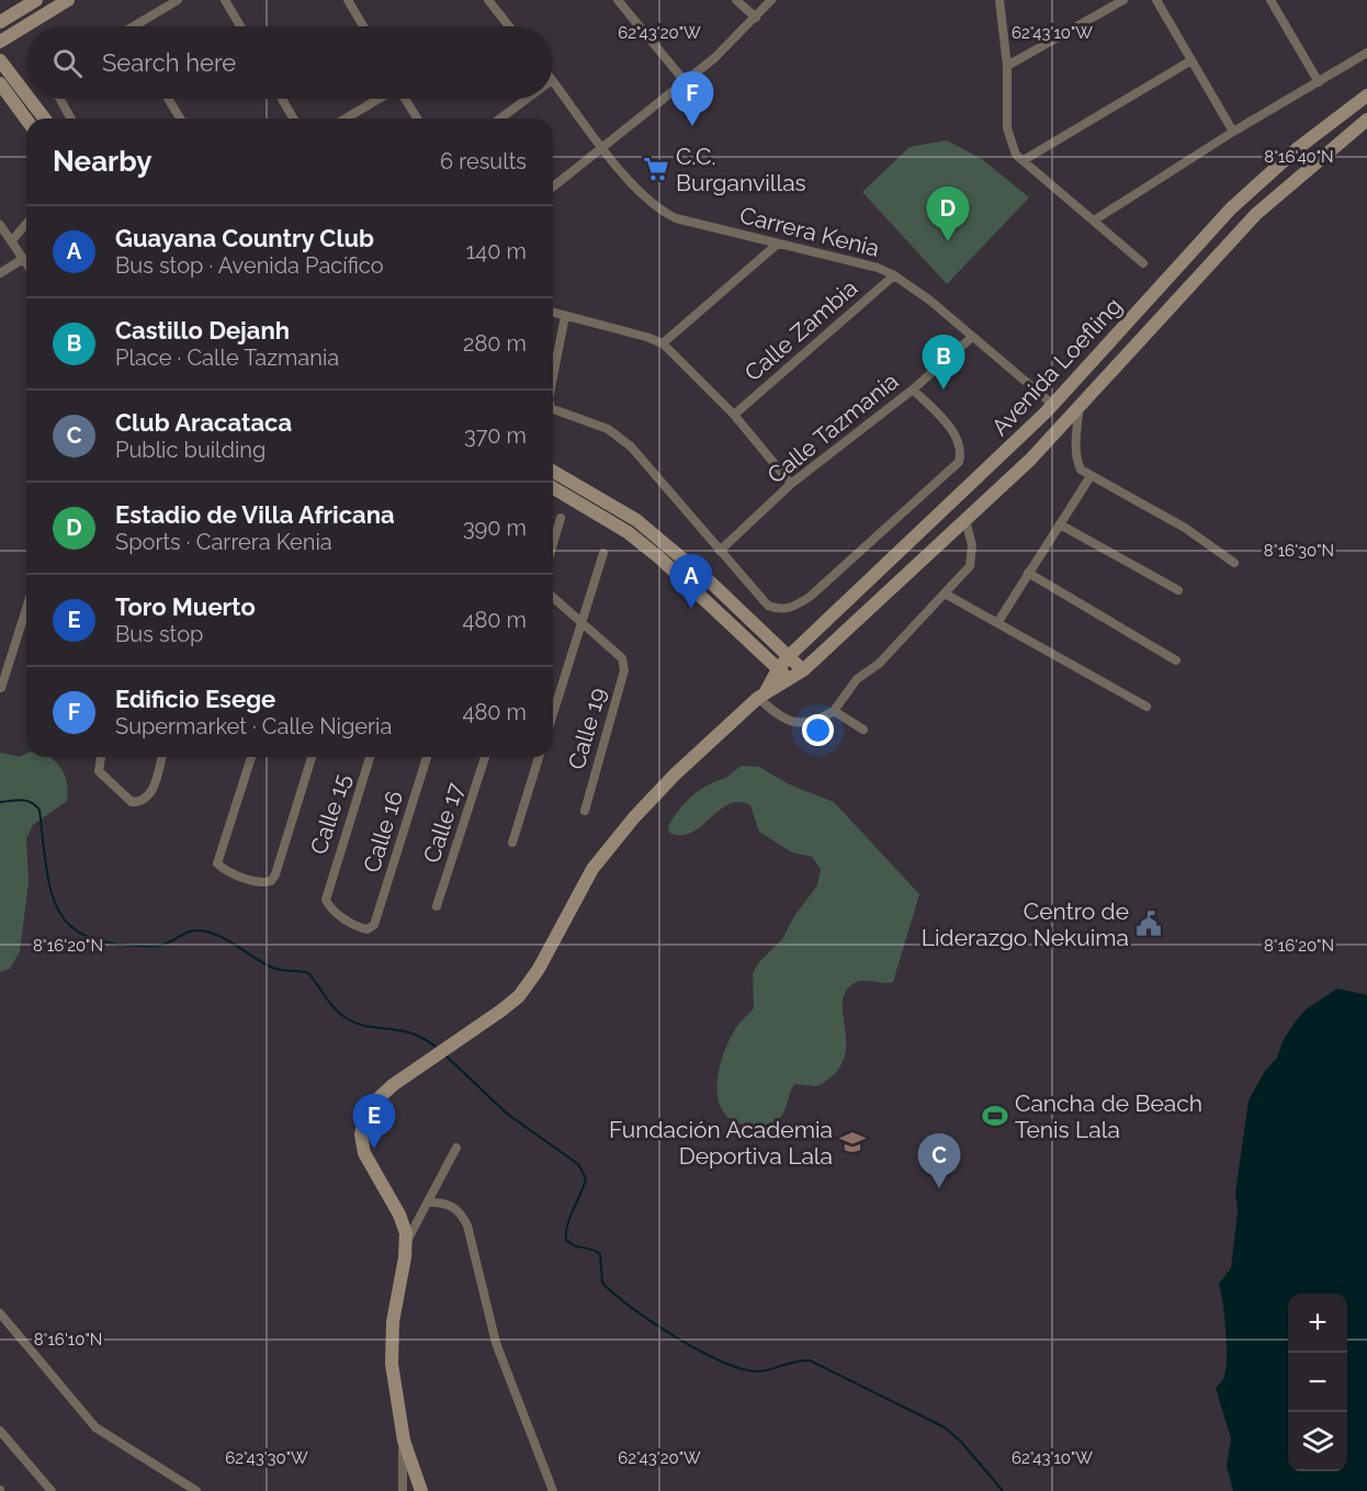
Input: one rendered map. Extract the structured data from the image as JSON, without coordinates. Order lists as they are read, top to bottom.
{
  "streets": {
    "street": [
      "Carrera Kenia",
      "Calle Zambia",
      "Avenida Loefling",
      "Calle Tazmania",
      "Calle 19",
      "Calle 15",
      "Calle 17",
      "Calle 16"
    ]
  },
  "crossings": [
    ["Carrera Kenia", "Calle Zambia"],
    ["Carrera Kenia", "Avenida Loefling"],
    ["Carrera Kenia", "Calle Tazmania"],
    ["Calle 15", "Calle 16"]
  ],
  "places": {
    "supermarket": ["C.C. Burganvillas"],
    "public building": ["Centro de Liderazgo Nekuima"],
    "sports": ["Cancha de Beach Tenis Lala"],
    "school or university": ["Fundación Academia Deportiva Lala"]
  },
  "page": {
    "search": "Search here",
    "pins": [
      "F",
      "D",
      "B",
      "A",
      "E",
      "C"
    ],
    "heading": ["Nearby", "6 results"],
    "list": [
      {
        "mark": "A",
        "name": "Guayana Country Club",
        "note": "Bus stop · Avenida Pacífico",
        "value": "140 m"
      },
      {
        "mark": "B",
        "name": "Castillo Dejanh",
        "note": "Place · Calle Tazmania",
        "value": "280 m"
      },
      {
        "mark": "C",
        "name": "Club Aracataca",
        "note": "Public building",
        "value": "370 m"
      },
      {
        "mark": "D",
        "name": "Estadio de Villa Africana",
        "note": "Sports · Carrera Kenia",
        "value": "390 m"
      },
      {
        "mark": "E",
        "name": "Toro Muerto",
        "note": "Bus stop",
        "value": "480 m"
      },
      {
        "mark": "F",
        "name": "Edificio Esege",
        "note": "Supermarket · Calle Nigeria",
        "value": "480 m"
      }
    ],
    "map_buttons": ["+", "−"]
  },
  "coordinates": [
    "62°43'20\"W",
    "62°43'10\"W",
    "8°16'40\"N",
    "8°16'30\"N",
    "8°16'20\"N",
    "8°16'10\"N",
    "62°43'30\"W"
  ]
}
